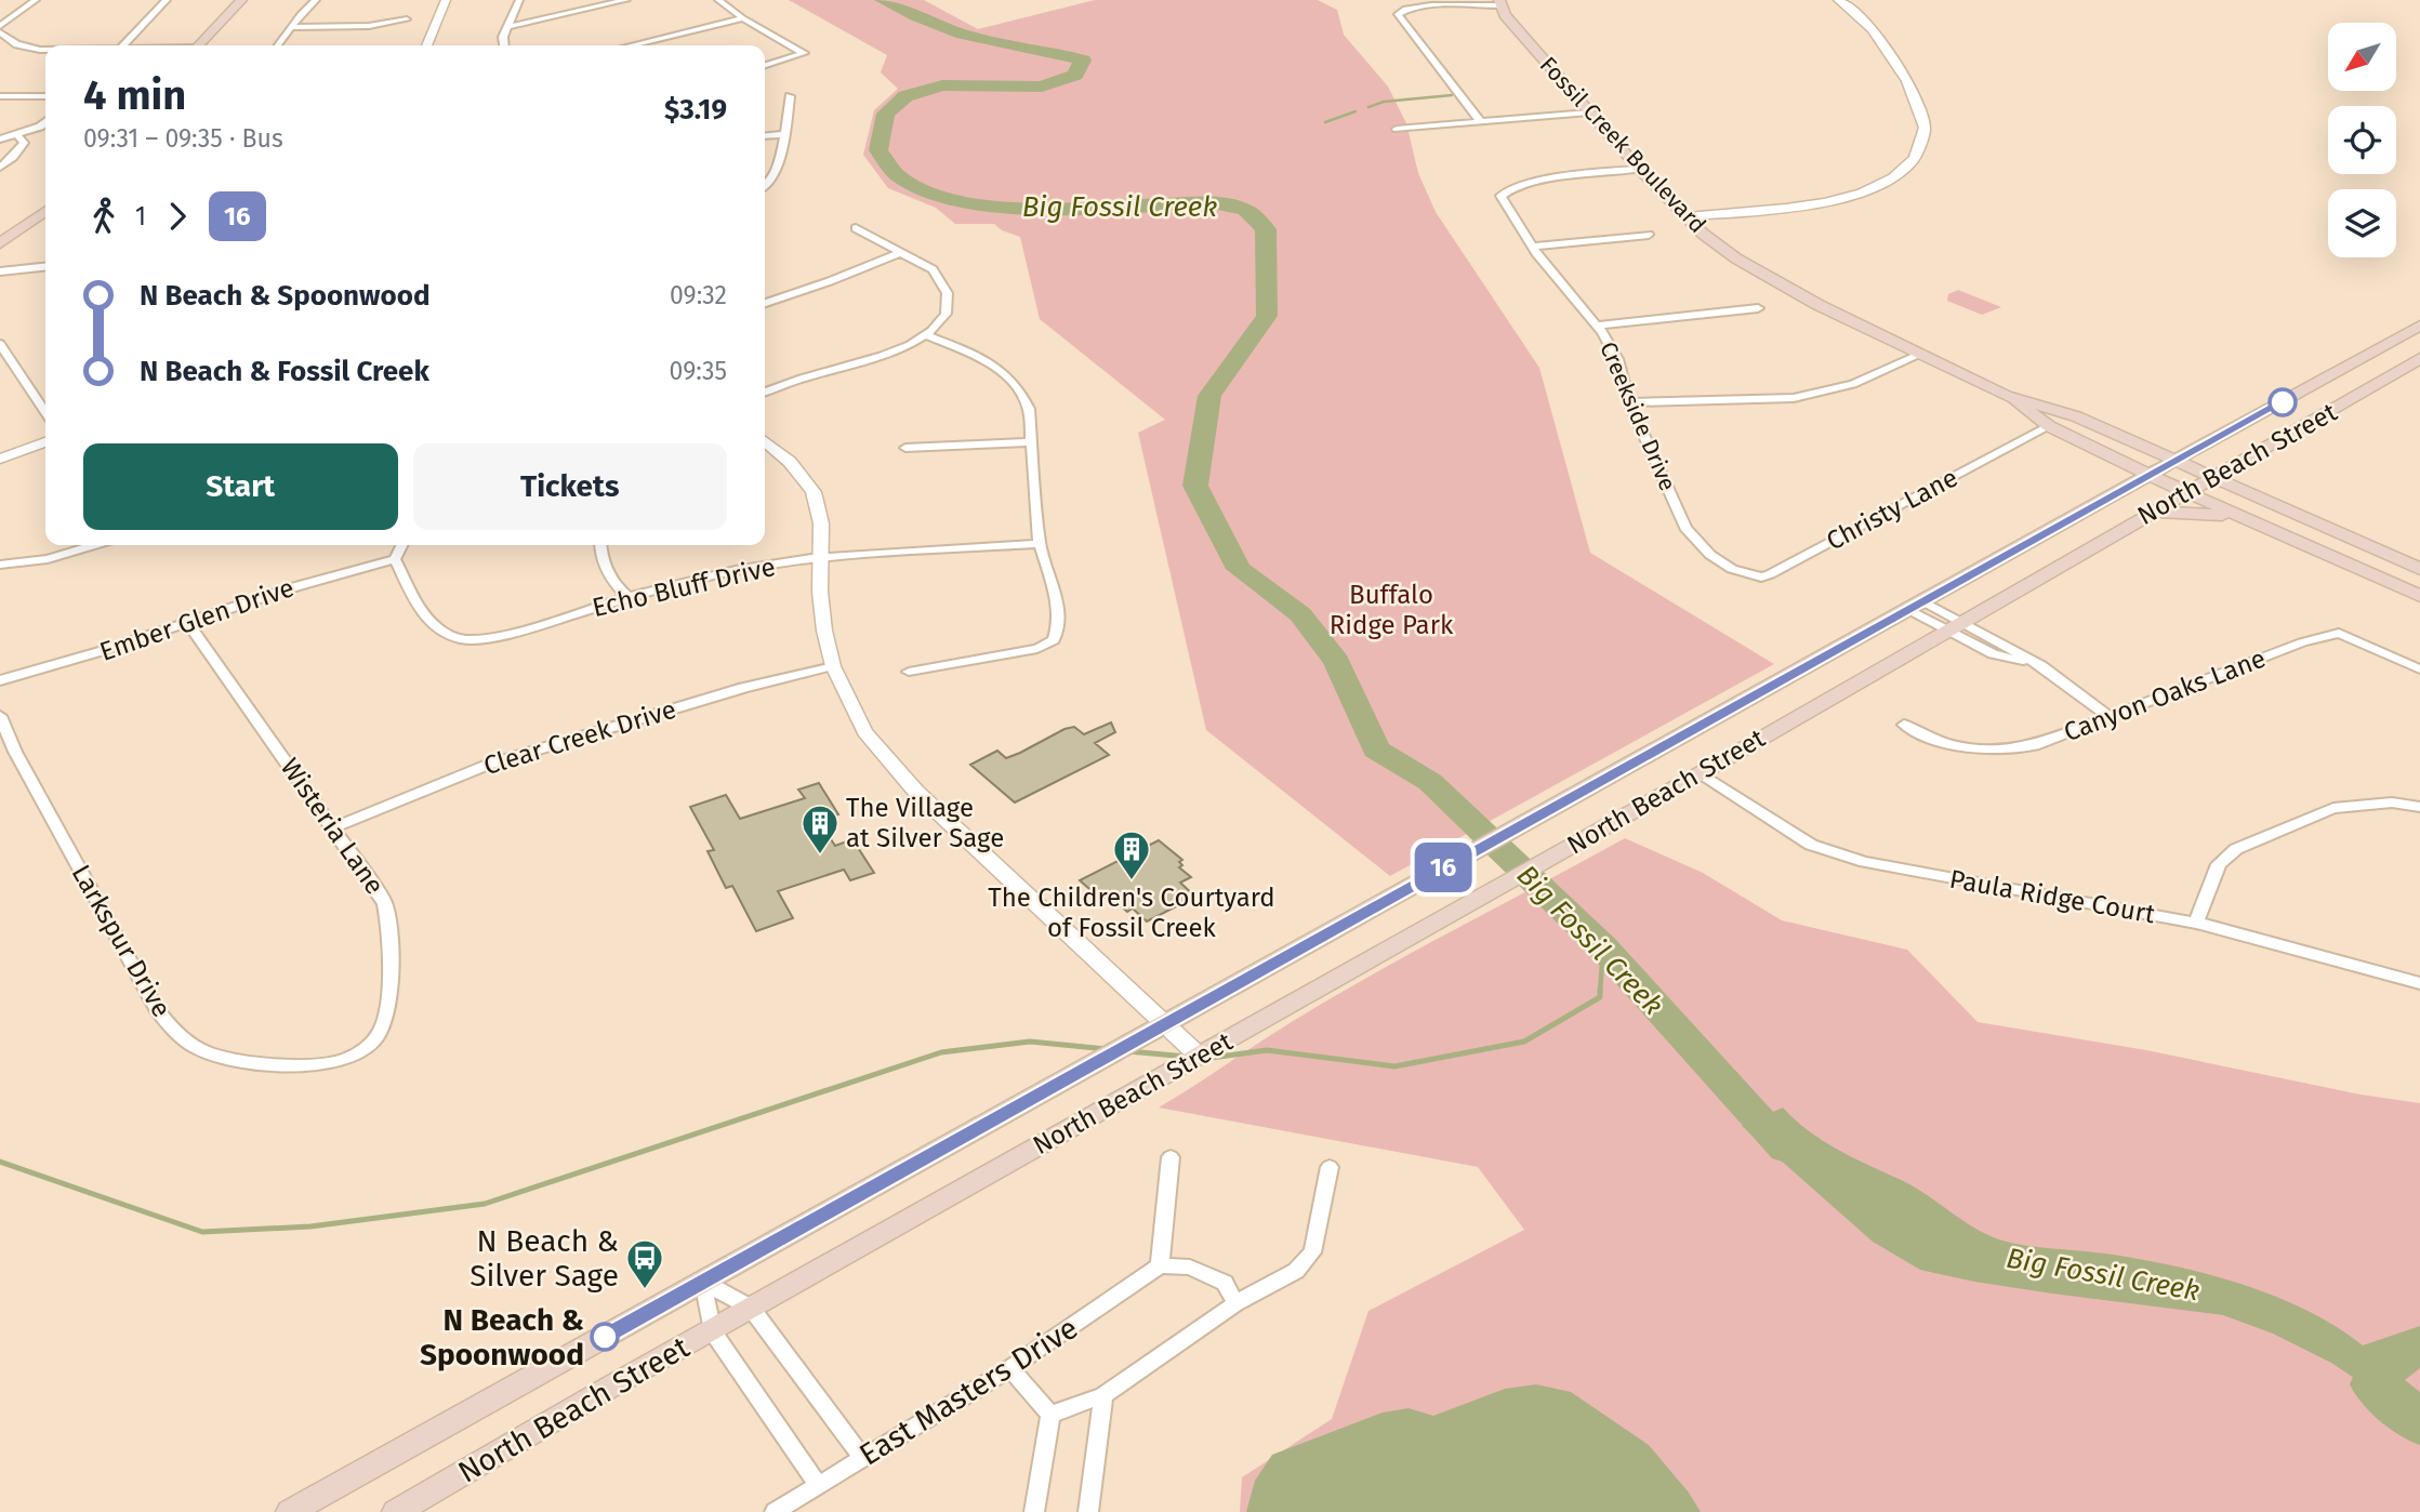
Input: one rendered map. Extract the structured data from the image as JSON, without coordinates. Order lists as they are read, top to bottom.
{
  "streets": {
    "main road": ["Fossil Creek Boulevard", "North Beach Street"],
    "street": [
      "Creekside Drive",
      "Christy Lane",
      "Echo Bluff Drive",
      "Ember Glen Drive",
      "Canyon Oaks Lane",
      "Clear Creek Drive",
      "Wisteria Lane",
      "Paula Ridge Court",
      "Larkspur Drive",
      "East Masters Drive"
    ]
  },
  "crossings": [
    ["Fossil Creek Boulevard", "Creekside Drive"],
    ["Fossil Creek Boulevard", "North Beach Street"],
    ["Fossil Creek Boulevard", "Christy Lane"],
    ["Creekside Drive", "Christy Lane"],
    ["North Beach Street", "Paula Ridge Court"],
    ["North Beach Street", "East Masters Drive"],
    ["Echo Bluff Drive", "Ember Glen Drive"],
    ["Ember Glen Drive", "Wisteria Lane"],
    ["Clear Creek Drive", "Wisteria Lane"],
    ["Wisteria Lane", "Larkspur Drive"]
  ],
  "water": ["Big Fossil Creek"],
  "parks": ["Buffalo Ridge Park"],
  "places": {
    "building": ["The Village at Silver Sage", "The Children's Courtyard of Fossil Creek"],
    "bus stop": ["N Beach & Silver Sage"],
    "other": ["N Beach & Spoonwood"]
  },
  "lines": ["bus line 16"],
  "north": "bottom left",
  "page": {
    "on_map": "16",
    "heading": ["4 min", "09:31 – 09:35 · Bus", "$3.19"],
    "legs": ["1", "16"],
    "list": [
      {
        "name": "N Beach & Spoonwood",
        "value": "09:32"
      },
      {
        "name": "N Beach & Fossil Creek",
        "value": "09:35"
      }
    ],
    "buttons": ["Start", "Tickets"]
  }
}
